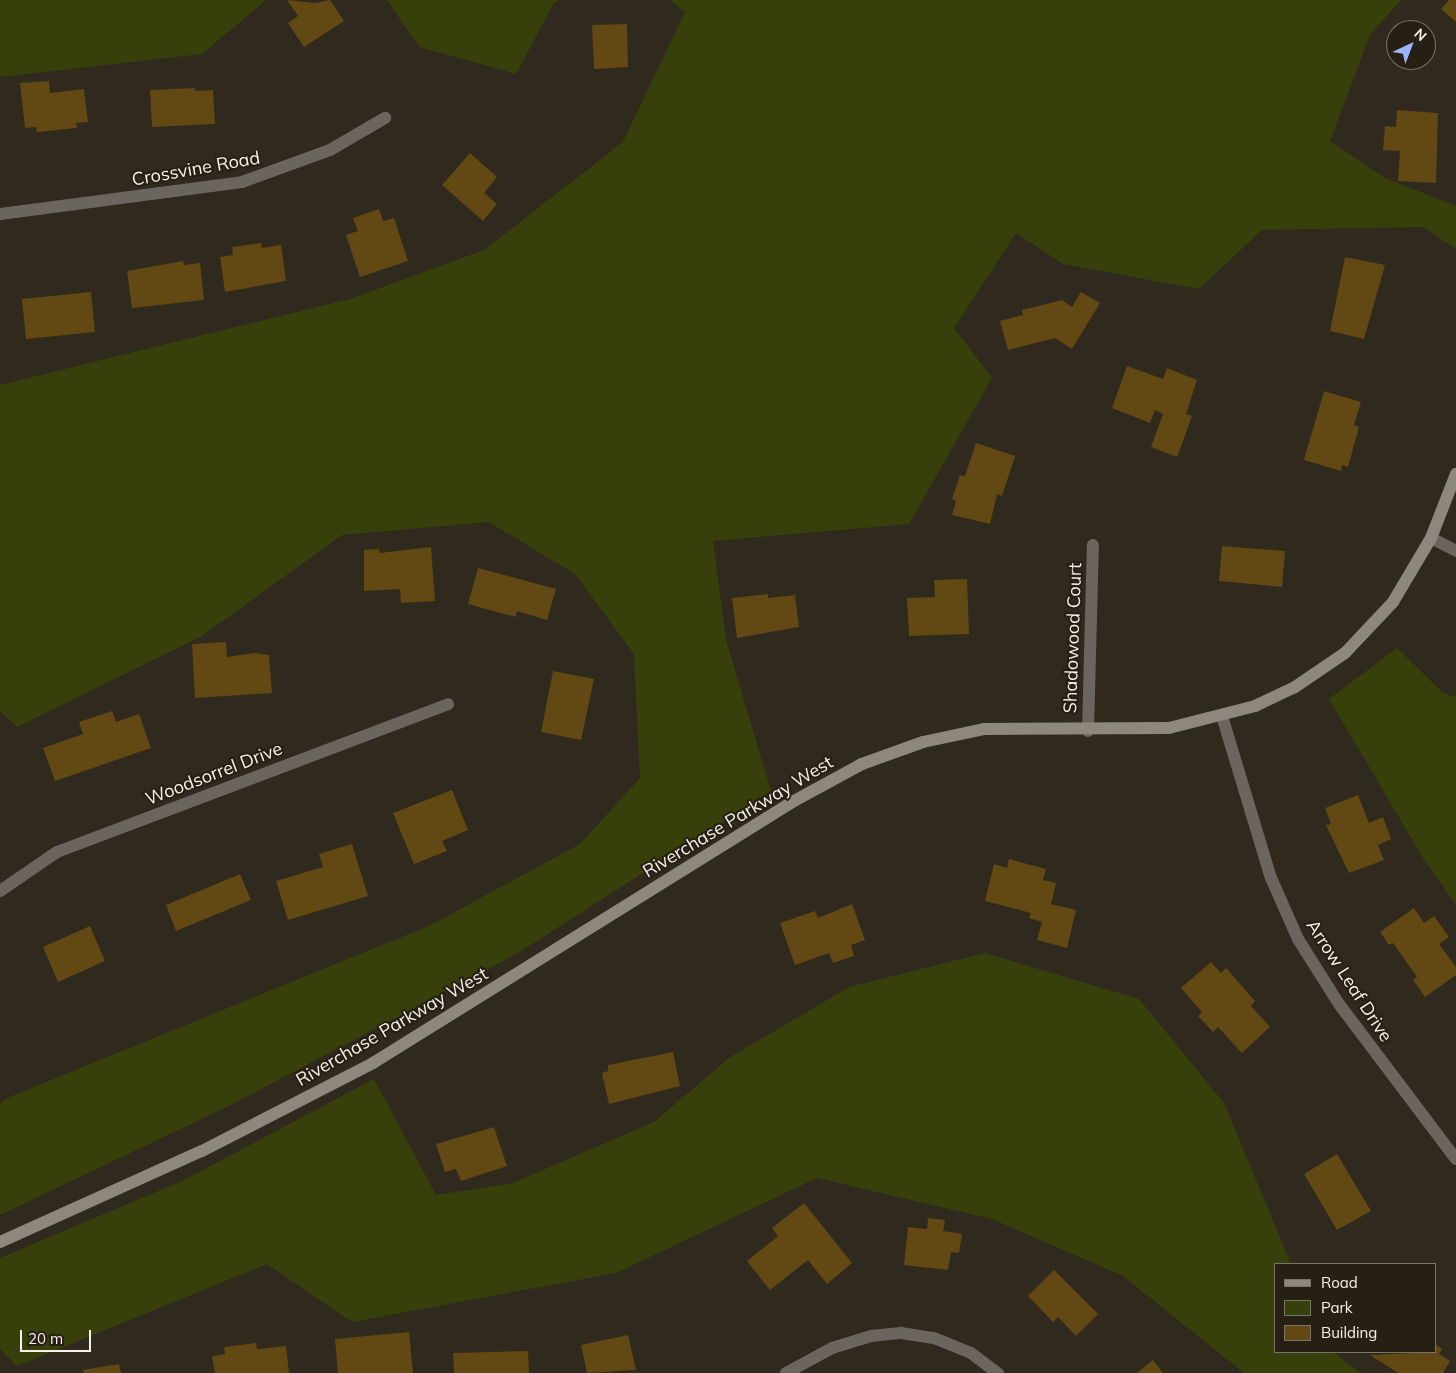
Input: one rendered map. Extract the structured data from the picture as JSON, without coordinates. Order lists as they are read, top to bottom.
{
  "streets": {
    "street": [
      "Crossvine Road",
      "Shadowood Court",
      "Woodsorrel Drive",
      "Riverchase Parkway West",
      "Arrow Leaf Drive"
    ]
  },
  "crossings": [
    ["Shadowood Court", "Riverchase Parkway West"],
    ["Riverchase Parkway West", "Arrow Leaf Drive"]
  ],
  "legend": ["Road", "Park", "Building"],
  "scale_bar": "20 m",
  "north": "top right"
}
